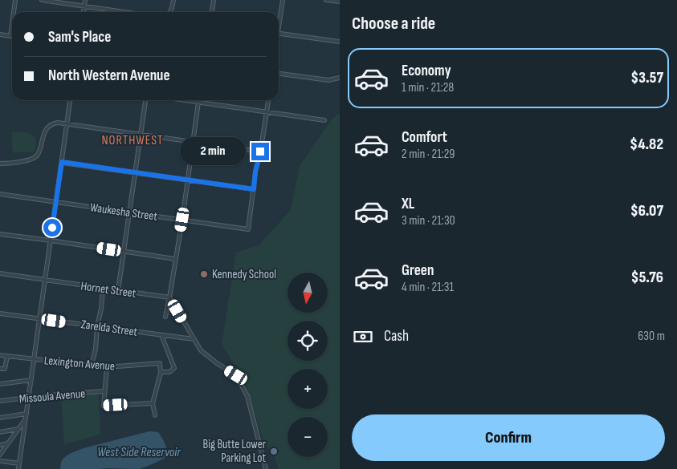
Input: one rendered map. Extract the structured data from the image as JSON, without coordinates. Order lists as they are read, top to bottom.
{
  "streets": {
    "street": [
      "Waukesha Street",
      "Hornet Street",
      "Zarelda Street",
      "Lexington Avenue",
      "Missoula Avenue"
    ]
  },
  "districts": ["NORTHWEST"],
  "water": ["West Side Reservoir"],
  "places": ["Kennedy School", "Big Butte Lower Parking Lot"],
  "north": "bottom",
  "page": {
    "heading": "Choose a ride",
    "banner": ["Sam's Place", "North Western Avenue"],
    "list": [
      {
        "name": "Economy",
        "note": "1 min · 21:28",
        "value": "$3.57"
      },
      {
        "name": "Comfort",
        "note": "2 min · 21:29",
        "value": "$4.82"
      },
      {
        "name": "XL",
        "note": "3 min · 21:30",
        "value": "$6.07"
      },
      {
        "name": "Green",
        "note": "4 min · 21:31",
        "value": "$5.76"
      }
    ],
    "bubble": "2 min",
    "map_buttons": ["+", "−"],
    "pay": ["Cash", "630 m"],
    "buttons": "Confirm"
  }
}
